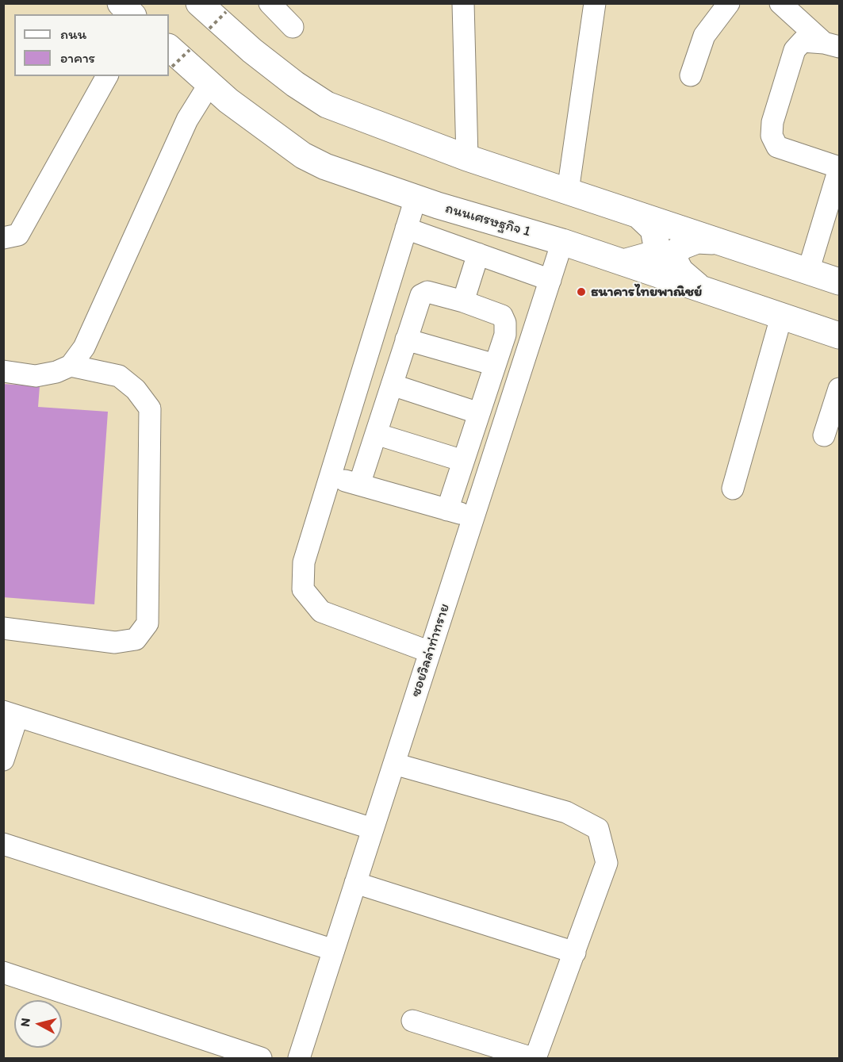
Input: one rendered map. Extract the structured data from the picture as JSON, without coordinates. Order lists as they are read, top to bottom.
{
  "streets": {
    "main road": ["ถนนเศรษฐกิจ 1"],
    "street": ["ซอยวิลล่าท่าทราย"]
  },
  "crossings": [
    ["ถนนเศรษฐกิจ 1", "ซอยวิลล่าท่าทราย"]
  ],
  "places": ["ธนาคารไทยพาณิชย์"],
  "legend": ["ถนน", "อาคาร"],
  "north": "left"
}
